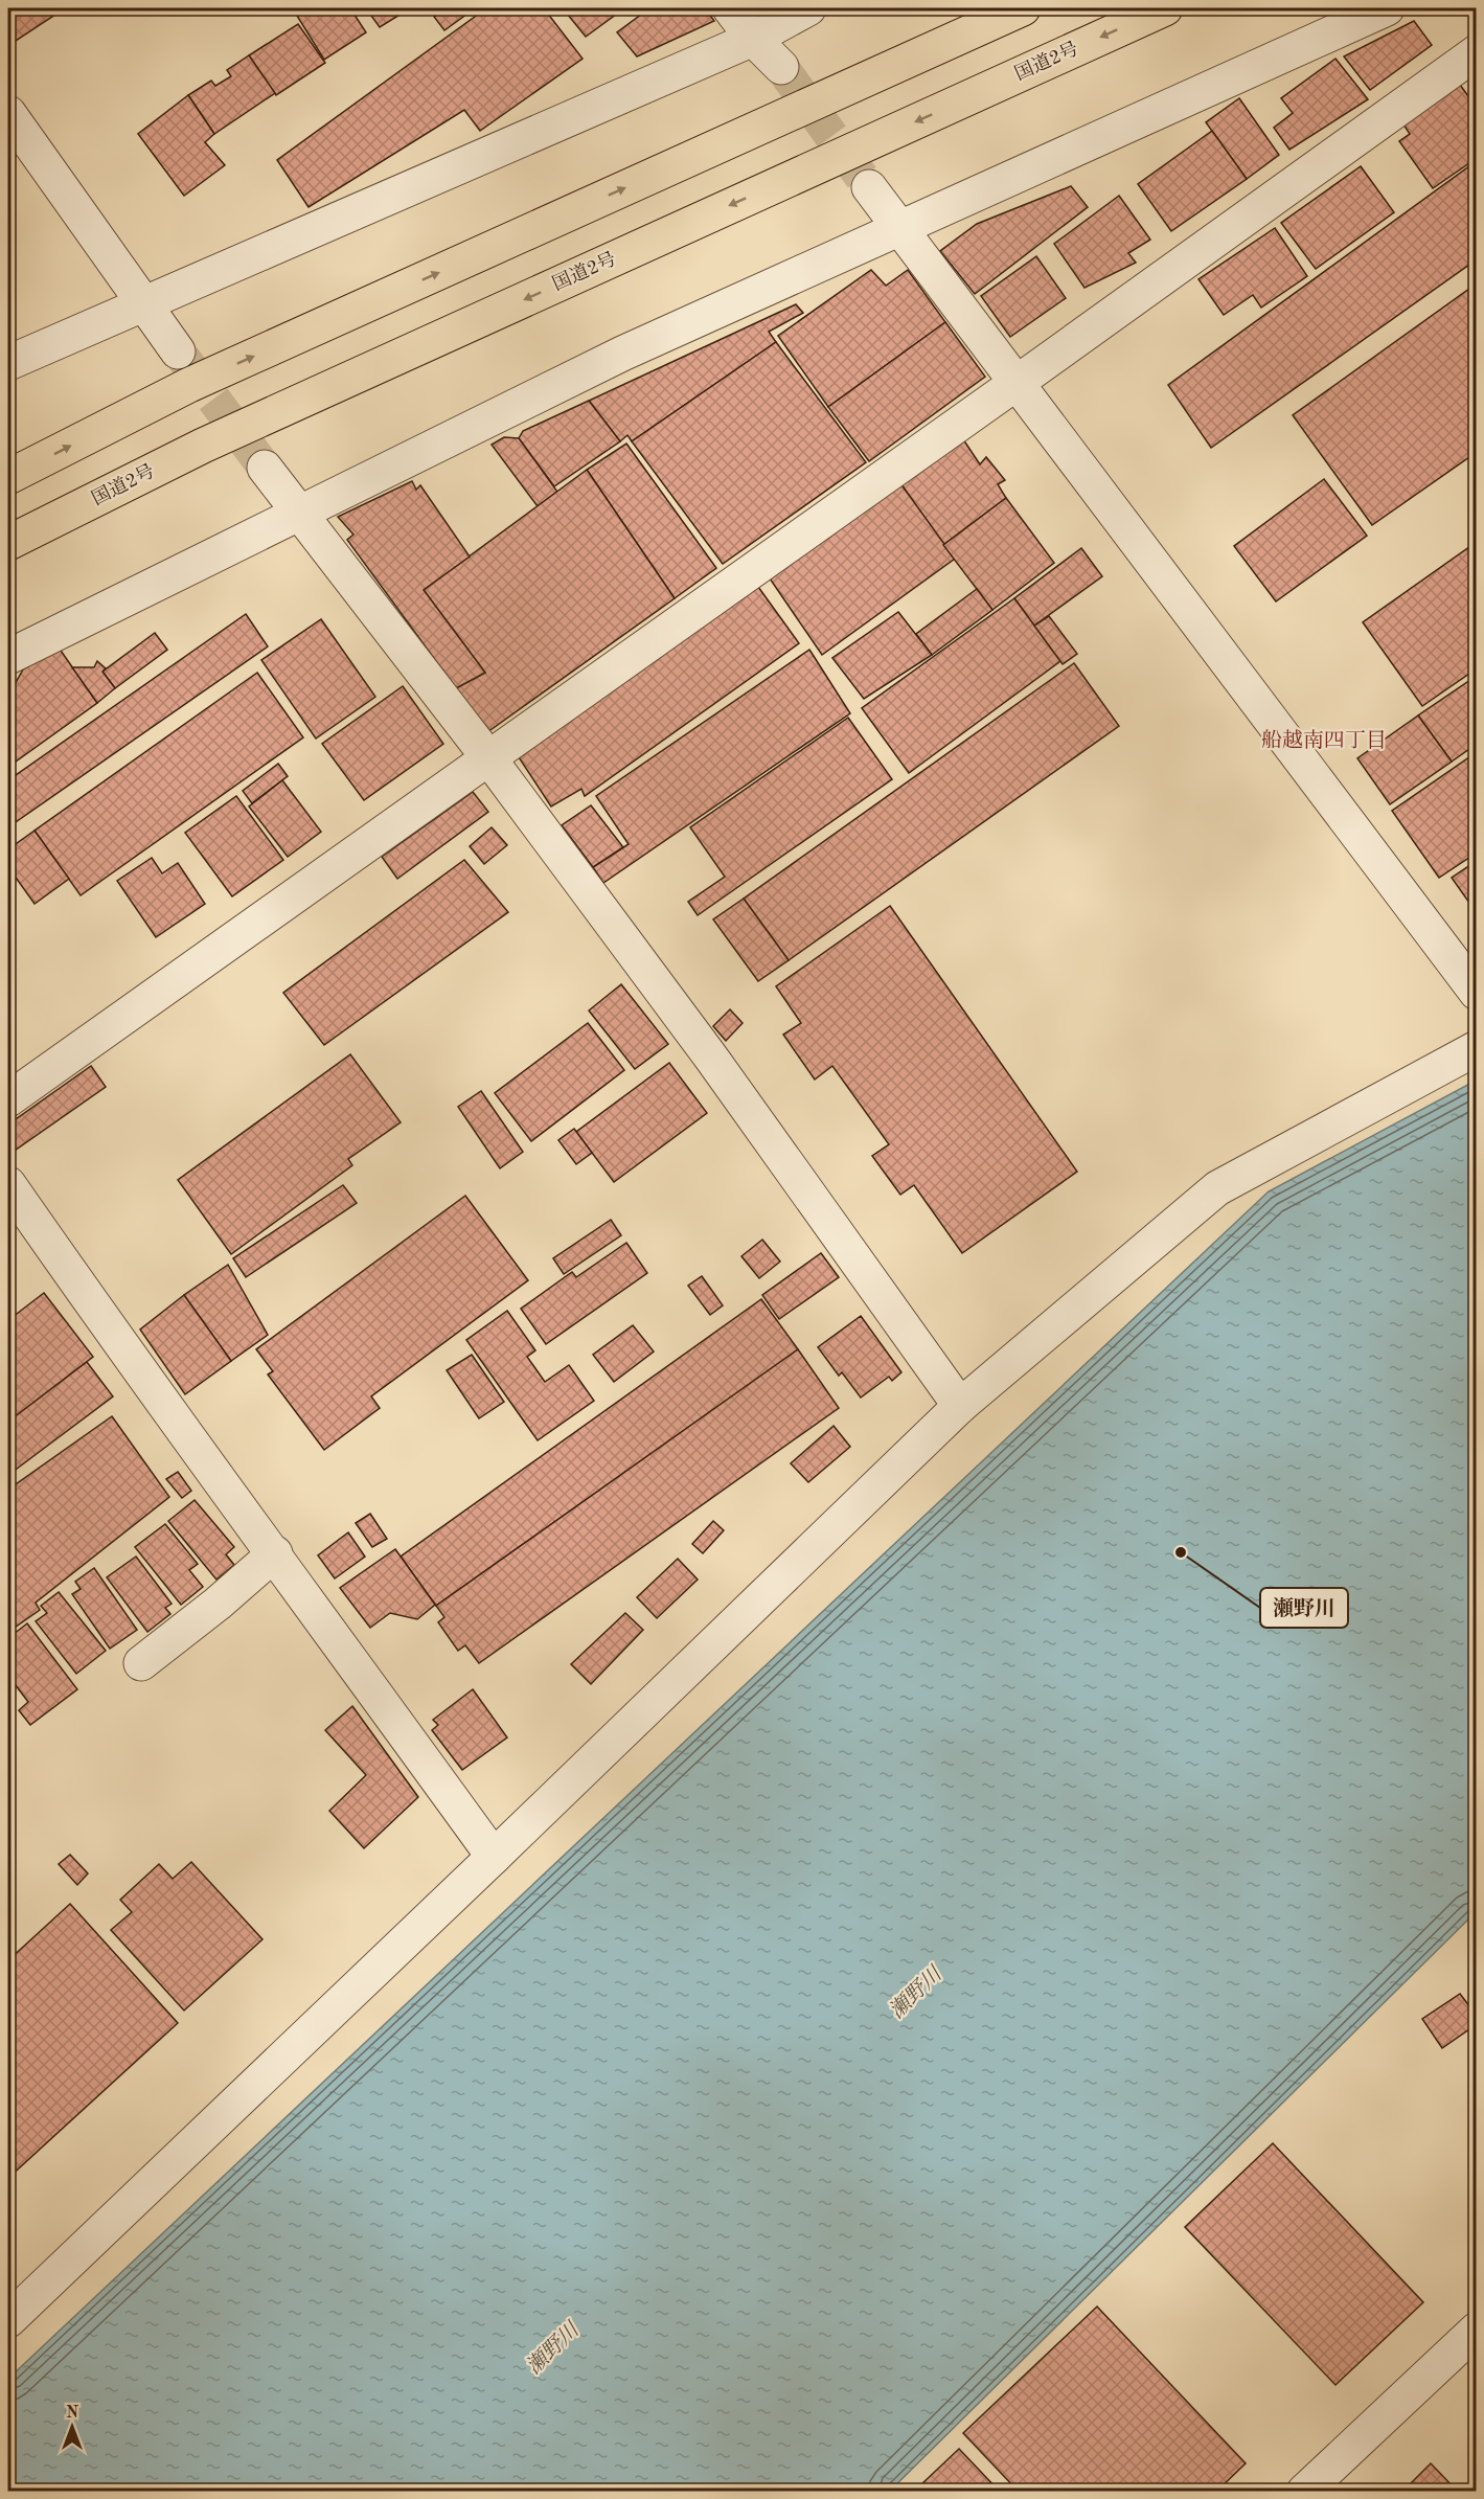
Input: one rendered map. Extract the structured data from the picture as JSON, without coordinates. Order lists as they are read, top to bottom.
{
  "streets": {
    "highway": ["国道2号"]
  },
  "districts": ["船越南四丁目"],
  "water": ["瀬野川"],
  "places": ["瀬野川"],
  "north": "top"
}
